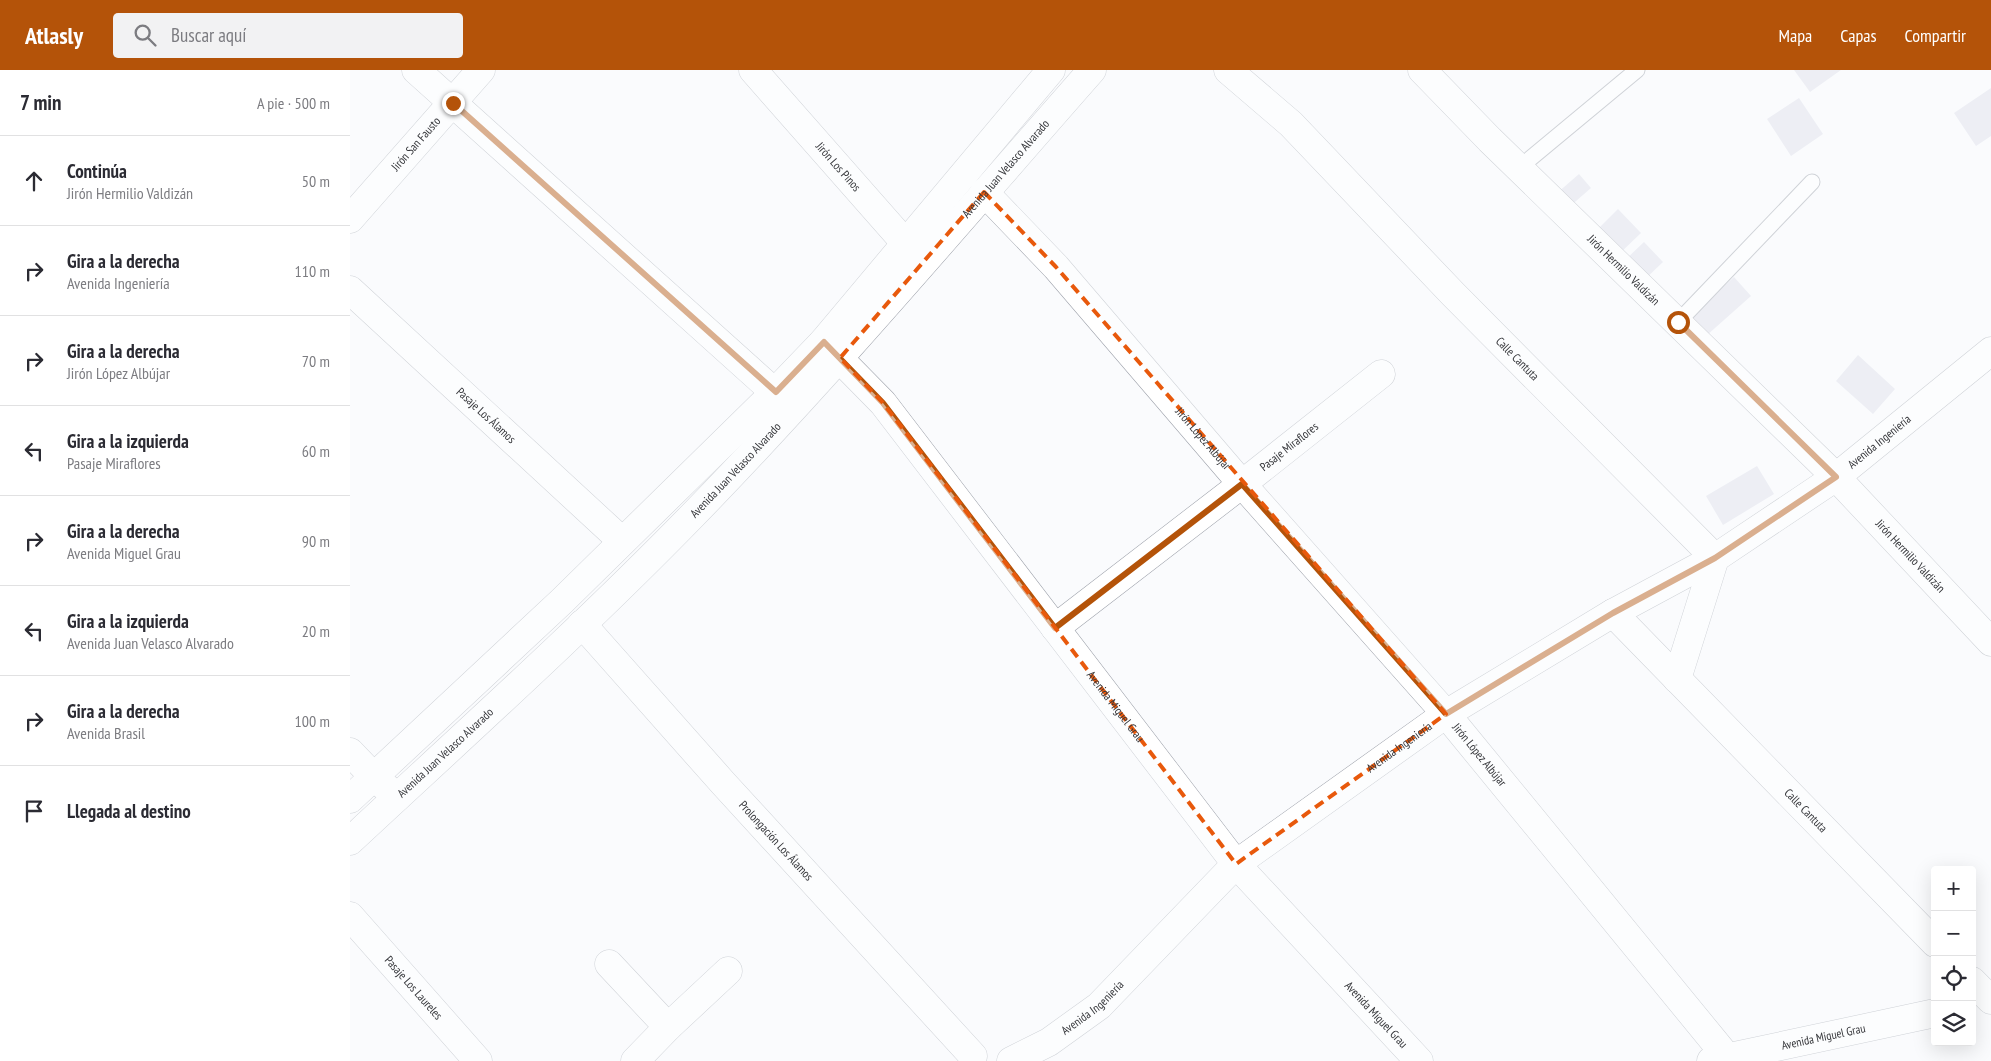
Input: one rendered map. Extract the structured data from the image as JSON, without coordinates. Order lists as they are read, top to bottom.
{
  "streets": {
    "street": [
      "Jirón San Fausto",
      "Jirón Los Pinos",
      "Avenida Juan Velasco Alvarado",
      "Jirón Hermilio Valdizán",
      "Calle Cantuta",
      "Pasaje Los Álamos",
      "Jirón López Albújar",
      "Avenida Ingeniería",
      "Pasaje Miraflores",
      "Avenida Miguel Grau",
      "Prolongación Los Álamos",
      "Pasaje Los Laureles"
    ]
  },
  "crossings": [
    ["Jirón Los Pinos", "Avenida Juan Velasco Alvarado"],
    ["Avenida Juan Velasco Alvarado", "Pasaje Los Álamos"],
    ["Avenida Juan Velasco Alvarado", "Jirón López Albújar"],
    ["Avenida Juan Velasco Alvarado", "Avenida Miguel Grau"],
    ["Avenida Juan Velasco Alvarado", "Prolongación Los Álamos"],
    ["Jirón Hermilio Valdizán", "Avenida Ingeniería"],
    ["Calle Cantuta", "Avenida Ingeniería"],
    ["Jirón López Albújar", "Avenida Ingeniería"],
    ["Jirón López Albújar", "Pasaje Miraflores"],
    ["Jirón López Albújar", "Avenida Miguel Grau"],
    ["Avenida Ingeniería", "Avenida Miguel Grau"],
    ["Pasaje Miraflores", "Avenida Miguel Grau"]
  ],
  "page": {
    "header": "Atlasly",
    "search": "Buscar aquí",
    "nav": ["Mapa", "Capas", "Compartir"],
    "heading": ["7 min", "A pie · 500 m"],
    "list": [
      ["Continúa", "Jirón Hermilio Valdizán", "50 m"],
      ["Gira a la derecha", "Avenida Ingeniería", "110 m"],
      ["Gira a la derecha", "Jirón López Albújar", "70 m"],
      ["Gira a la izquierda", "Pasaje Miraflores", "60 m"],
      ["Gira a la derecha", "Avenida Miguel Grau", "90 m"],
      ["Gira a la izquierda", "Avenida Juan Velasco Alvarado", "20 m"],
      ["Gira a la derecha", "Avenida Brasil", "100 m"],
      "Llegada al destino"
    ],
    "map_buttons": ["+", "−"]
  }
}
